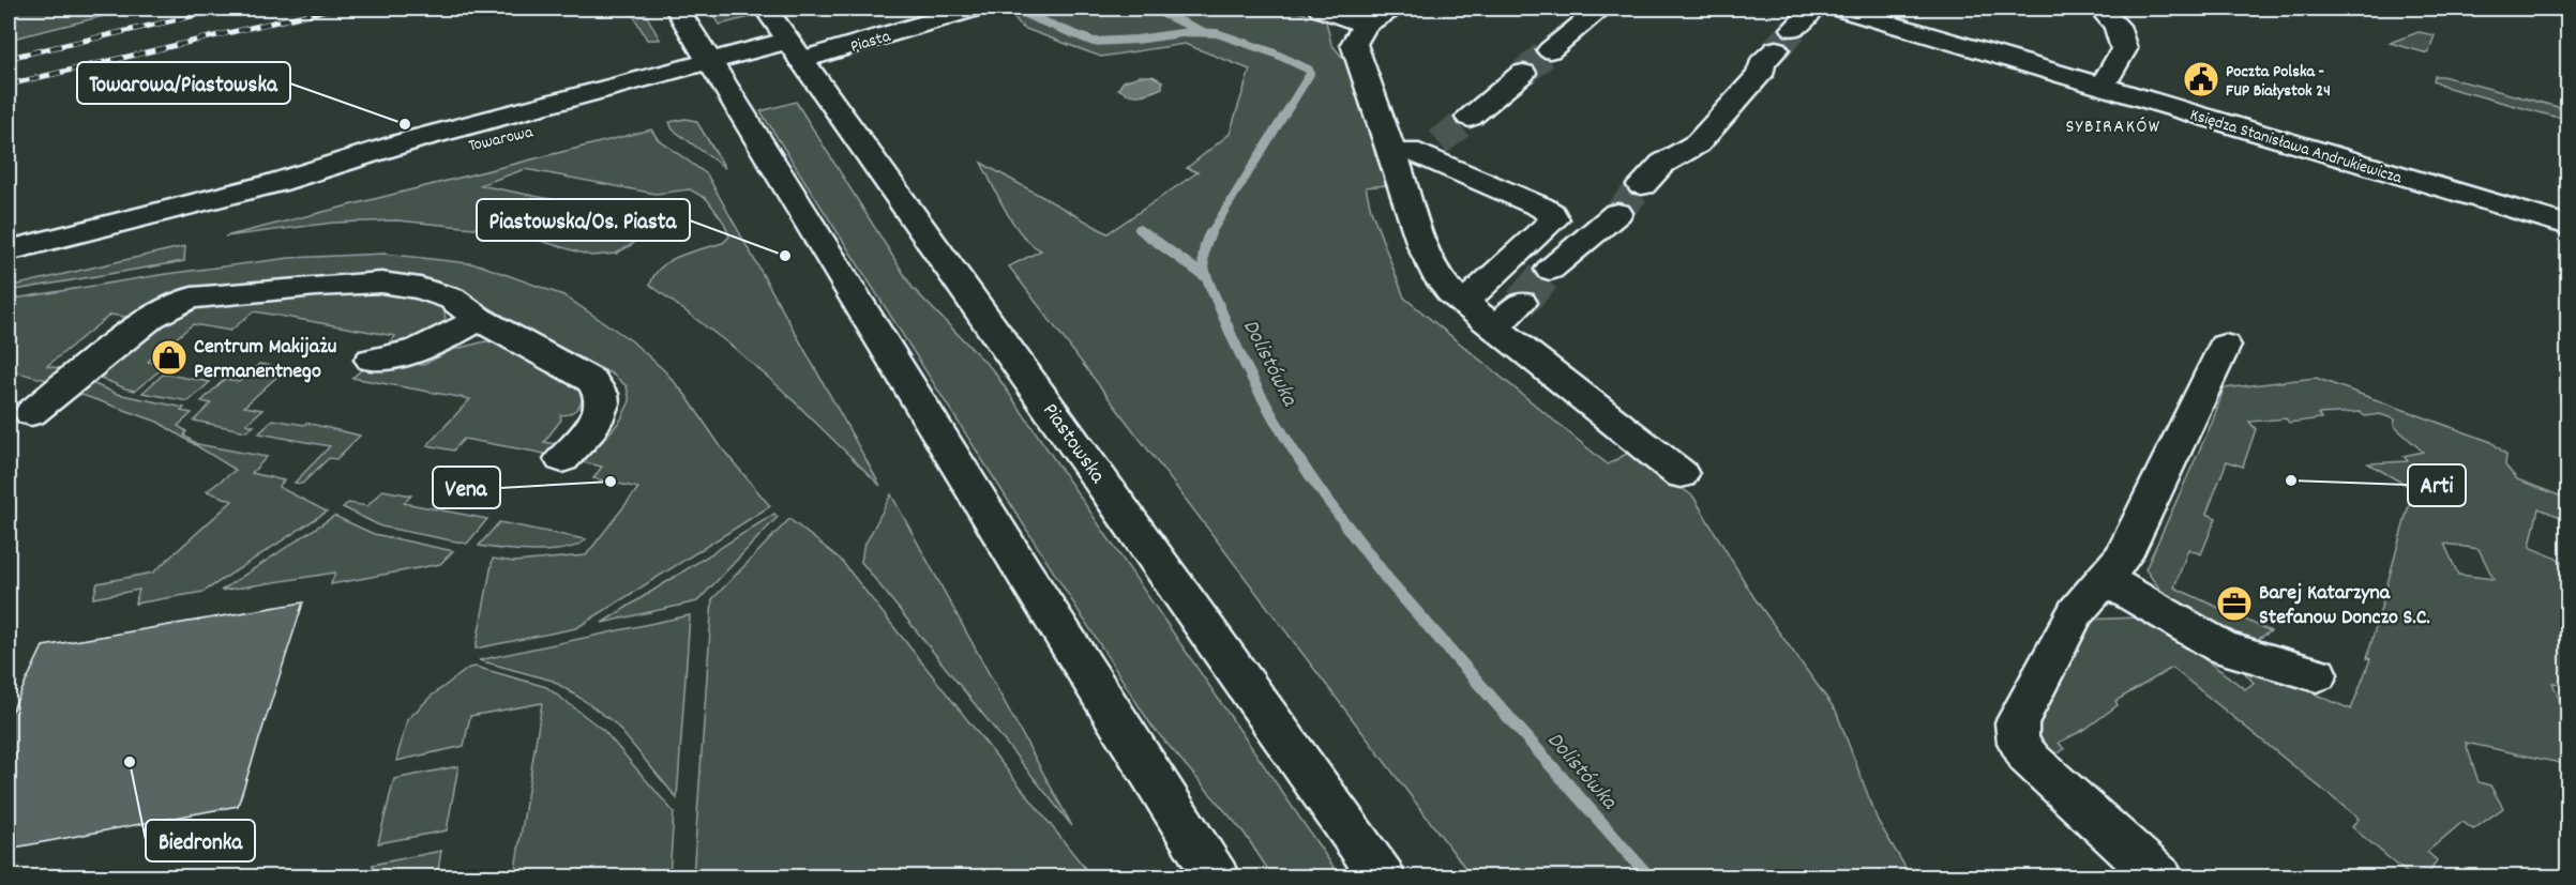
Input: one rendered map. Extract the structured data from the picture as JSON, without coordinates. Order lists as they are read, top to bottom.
{
  "streets": {
    "street": [
      "Piasta",
      "Towarowa",
      "Księdza Stanisława Andrukiewicza",
      "Piastowska"
    ]
  },
  "crossings": [
    ["Piasta", "Towarowa"],
    ["Piasta", "Piastowska"],
    ["Towarowa", "Piastowska"]
  ],
  "districts": ["SYBIRAKÓW"],
  "water": ["Dolistówka"],
  "places": {
    "public building": ["Poczta Polska - FUP Białystok 24"],
    "other": [
      "Towarowa/Piastowska",
      "Piastowska/Os. Piasta",
      "Arti",
      "Vena",
      "Biedronka"
    ],
    "shop": ["Centrum Makijażu Permanentnego"],
    "office": ["Barej Katarzyna Stefanow Donczo S.C."]
  }
}
